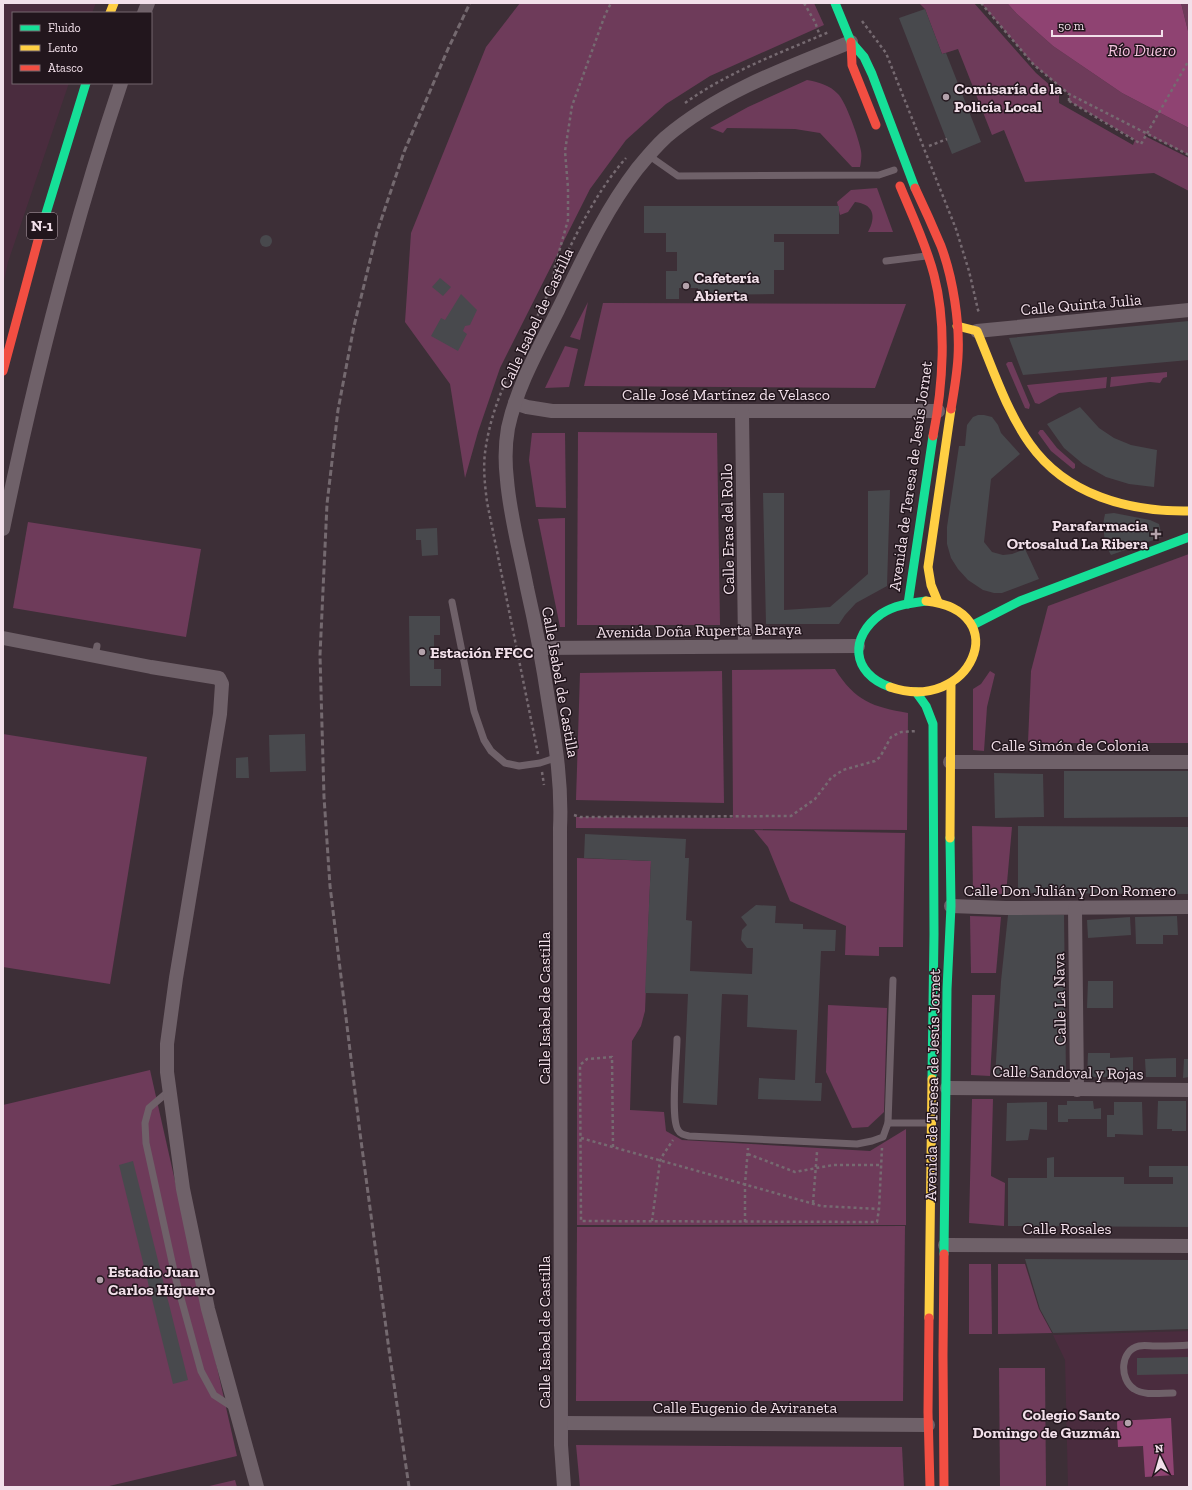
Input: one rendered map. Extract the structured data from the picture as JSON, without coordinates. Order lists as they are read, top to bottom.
{
  "streets": {
    "main road": ["N-1", "Avenida de Teresa de Jesús Jornet"],
    "street": [
      "Calle Quinta Julia",
      "Calle Isabel de Castilla",
      "Calle José Martínez de Velasco",
      "Calle Eras del Rollo",
      "Avenida Doña Ruperta Baraya",
      "Calle Simón de Colonia",
      "Calle Don Julián y Don Romero",
      "Calle La Nava",
      "Calle Sandoval y Rojas",
      "Calle Rosales",
      "Calle Eugenio de Aviraneta"
    ]
  },
  "crossings": [
    ["Calle Isabel de Castilla", "Calle José Martínez de Velasco"],
    ["Calle Isabel de Castilla", "Avenida de Teresa de Jesús Jornet"],
    ["Calle Isabel de Castilla", "Avenida Doña Ruperta Baraya"],
    ["Calle Isabel de Castilla", "Calle Eugenio de Aviraneta"],
    ["Calle José Martínez de Velasco", "Avenida de Teresa de Jesús Jornet"],
    ["Calle José Martínez de Velasco", "Calle Eras del Rollo"],
    ["Avenida de Teresa de Jesús Jornet", "Avenida Doña Ruperta Baraya"],
    ["Avenida de Teresa de Jesús Jornet", "Calle Simón de Colonia"],
    ["Avenida de Teresa de Jesús Jornet", "Calle Don Julián y Don Romero"],
    ["Avenida de Teresa de Jesús Jornet", "Calle Sandoval y Rojas"],
    ["Avenida de Teresa de Jesús Jornet", "Calle Rosales"],
    ["Avenida de Teresa de Jesús Jornet", "Calle Eugenio de Aviraneta"],
    ["Calle Eras del Rollo", "Avenida Doña Ruperta Baraya"],
    ["Calle Don Julián y Don Romero", "Calle La Nava"],
    ["Calle La Nava", "Calle Sandoval y Rojas"]
  ],
  "water": ["Río Duero"],
  "places": {
    "other": [
      "Comisaría de la Policía Local",
      "Cafetería Abierta",
      "Estación FFCC",
      "Estadio Juan Carlos Higuero",
      "Colegio Santo Domingo de Guzmán"
    ],
    "health": ["Parafarmacia Ortosalud La Ribera"]
  },
  "legend": ["Fluido", "Lento", "Atasco"],
  "scale_bar": "50 m",
  "north": "top"
}
